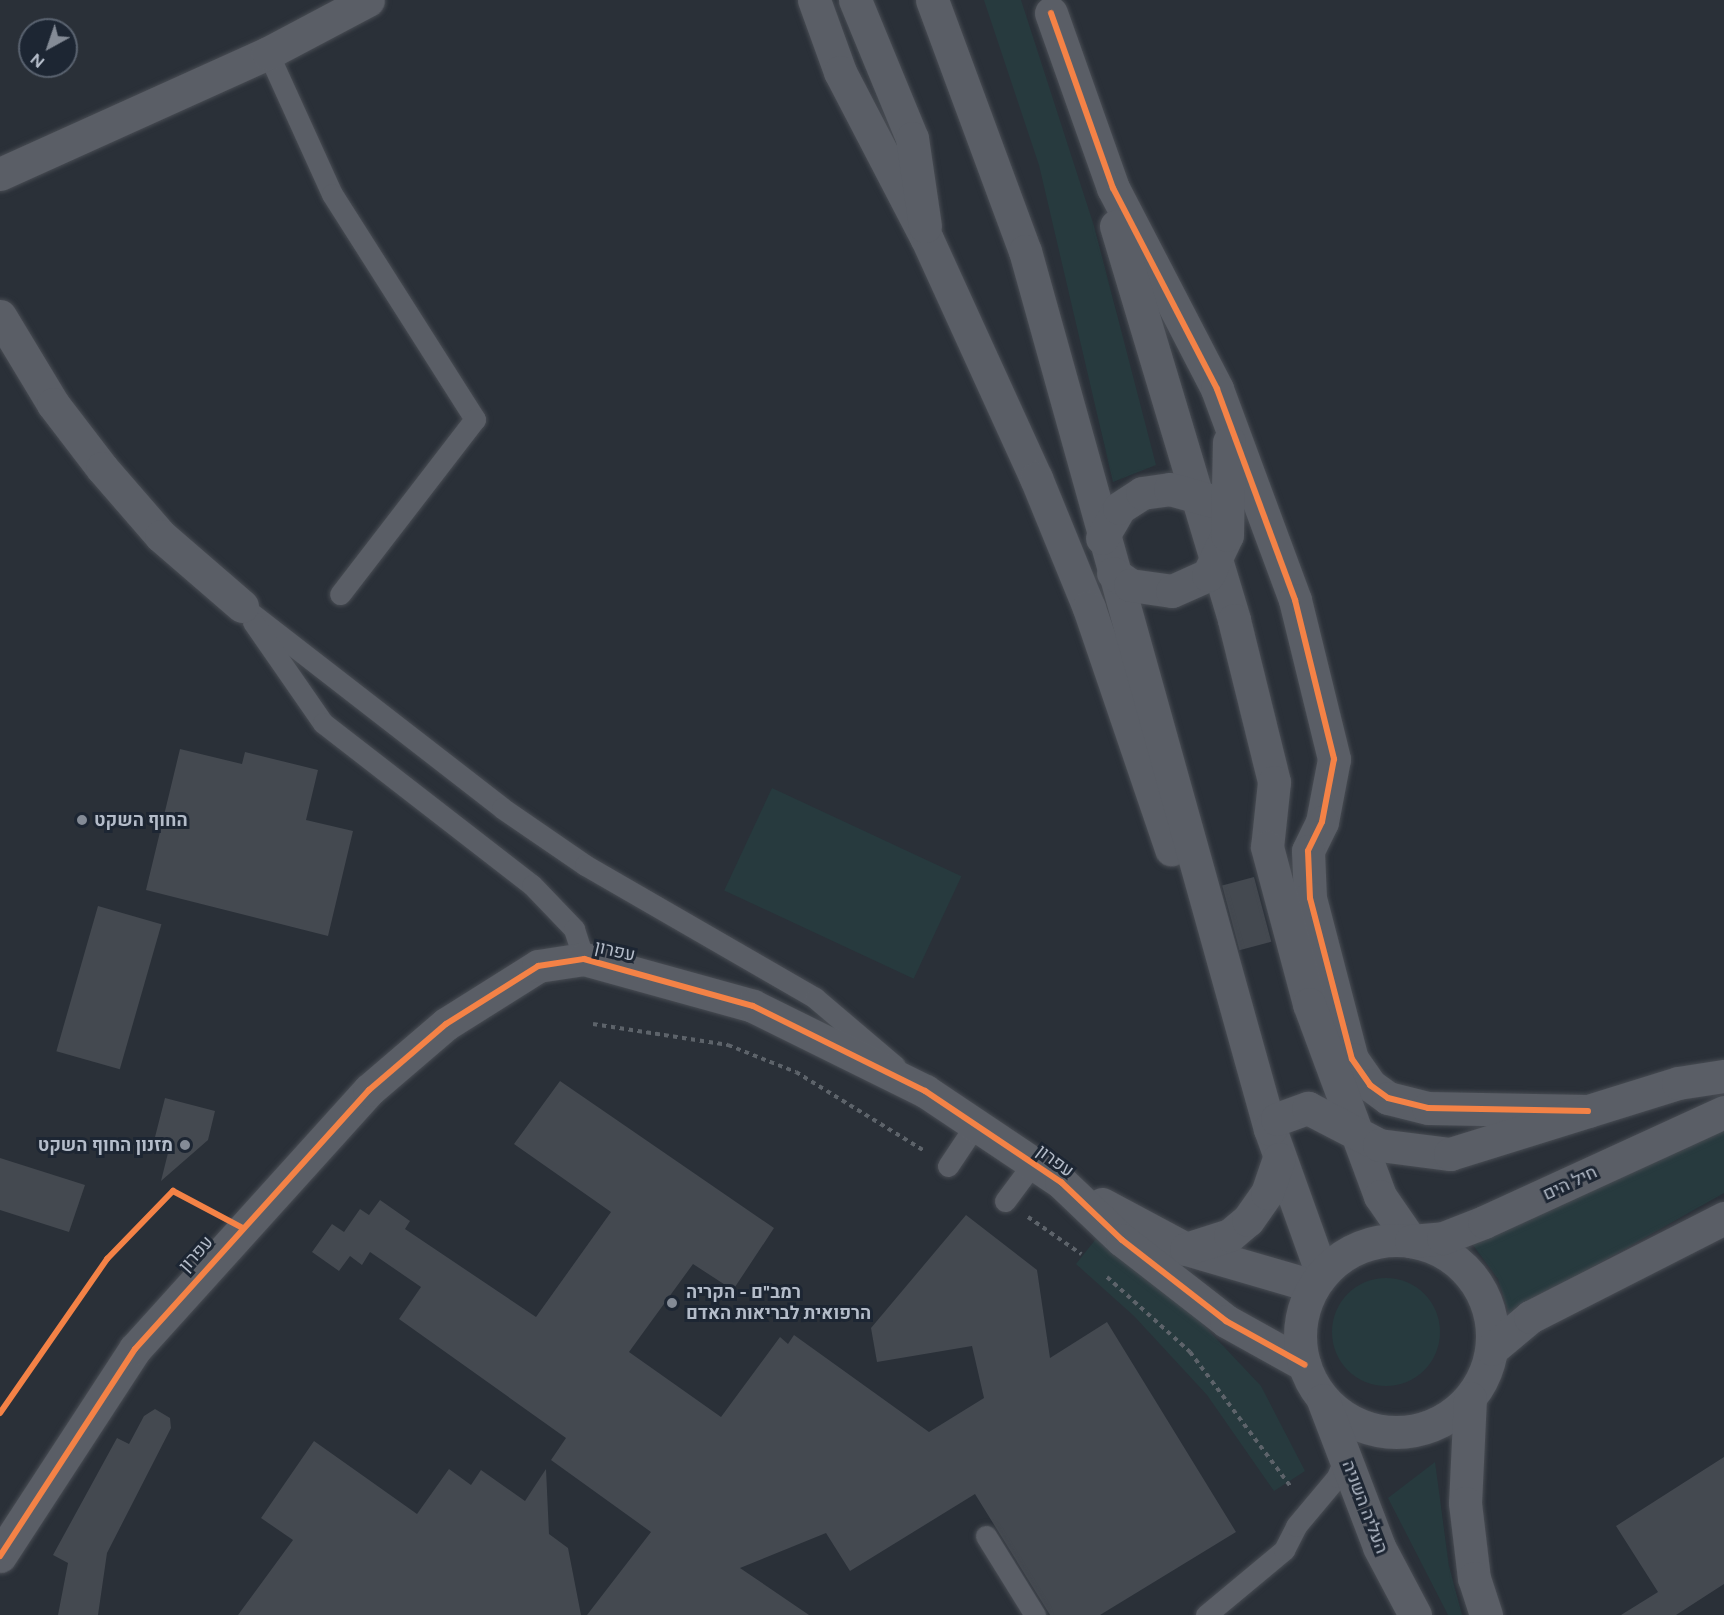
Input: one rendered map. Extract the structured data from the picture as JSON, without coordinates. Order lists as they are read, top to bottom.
{
  "streets": {
    "street": ["עפרון", "חיל הים", "העליה השניה"]
  },
  "crossings": [
    ["עפרון", "חיל הים"],
    ["עפרון", "העליה השניה"],
    ["חיל הים", "העליה השניה"]
  ],
  "places": ["החוף השקט", "מזנון החוף השקט", "רמב\"ם - הקריה הרפואית לבריאות האדם"],
  "north": "bottom left"
}
